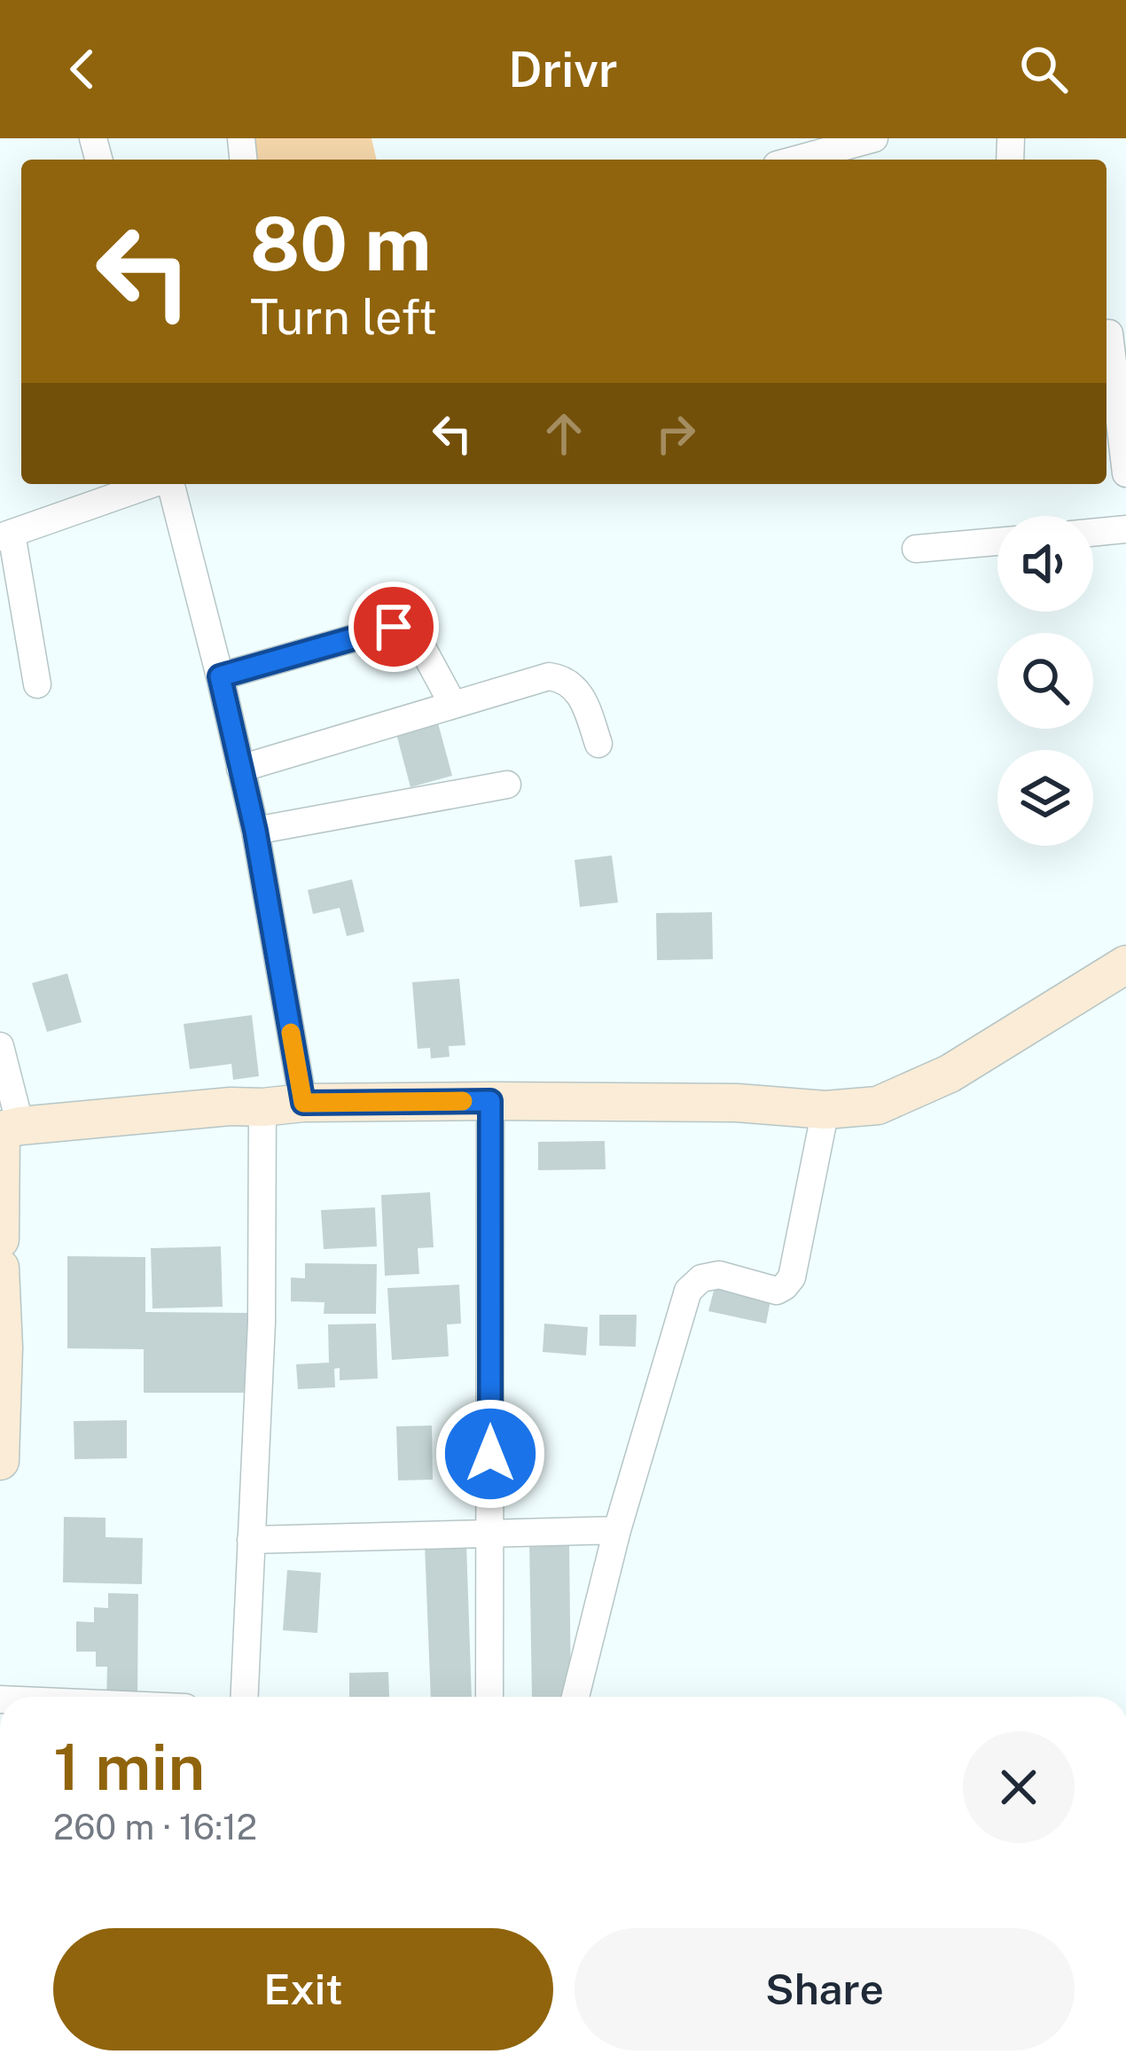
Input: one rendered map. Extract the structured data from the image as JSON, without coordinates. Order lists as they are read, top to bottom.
{
  "page": {
    "header": "Drivr",
    "turn": ["80 m", "Turn left"],
    "heading": ["1 min", "260 m · 16:12"],
    "buttons": ["Exit", "Share"]
  }
}
